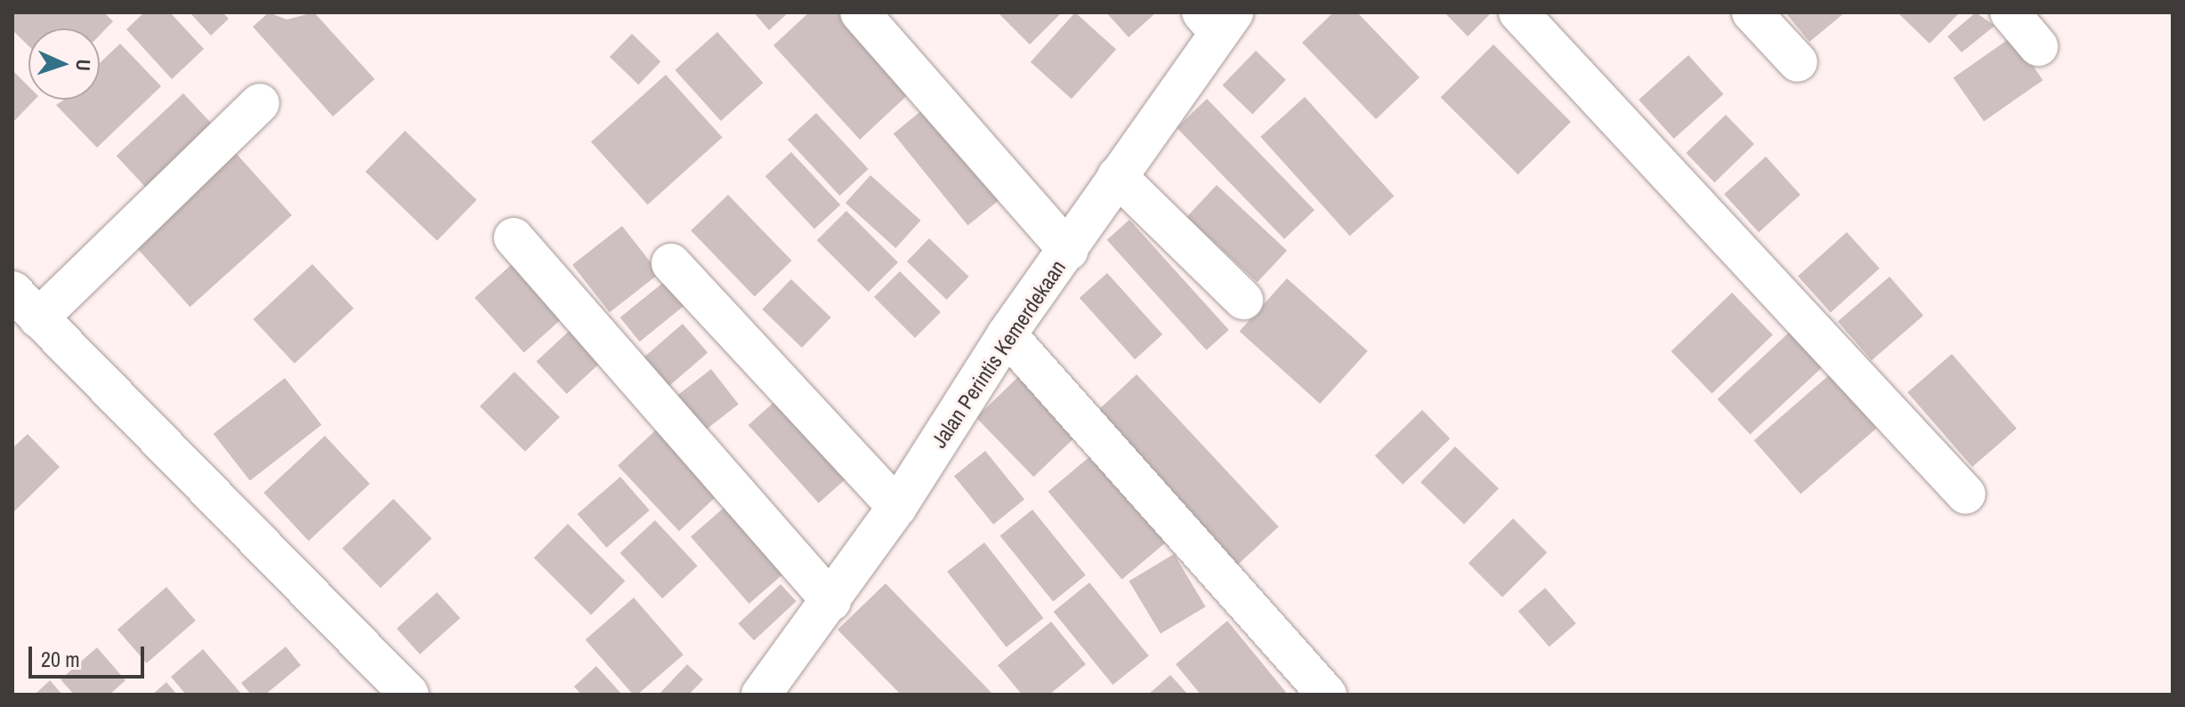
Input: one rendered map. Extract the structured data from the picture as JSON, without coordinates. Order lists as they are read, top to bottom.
{
  "streets": {
    "street": ["Jalan Perintis Kemerdekaan"]
  },
  "scale_bar": "20 m",
  "north": "right"
}
